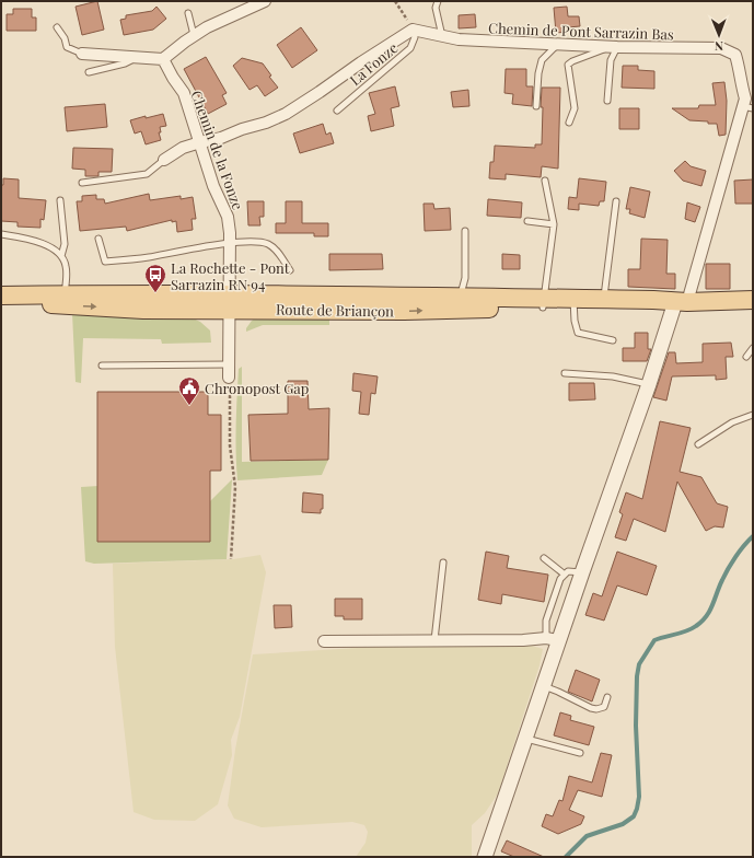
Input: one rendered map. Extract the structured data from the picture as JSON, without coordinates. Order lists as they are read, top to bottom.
{
  "streets": {
    "main road": ["Route de Briançon"],
    "street": ["Chemin de Pont Sarrazin Bas", "Chemin de la Fonze"],
    "lane": ["La Fonze"]
  },
  "crossings": [
    ["Chemin de Pont Sarrazin Bas", "La Fonze"],
    ["Chemin de Pont Sarrazin Bas", "Route de Briançon"],
    ["Chemin de la Fonze", "Route de Briançon"]
  ],
  "places": {
    "bus stop": ["La Rochette - Pont Sarrazin RN 94"],
    "public building": ["Chronopost Gap"]
  },
  "north": "bottom"
}
